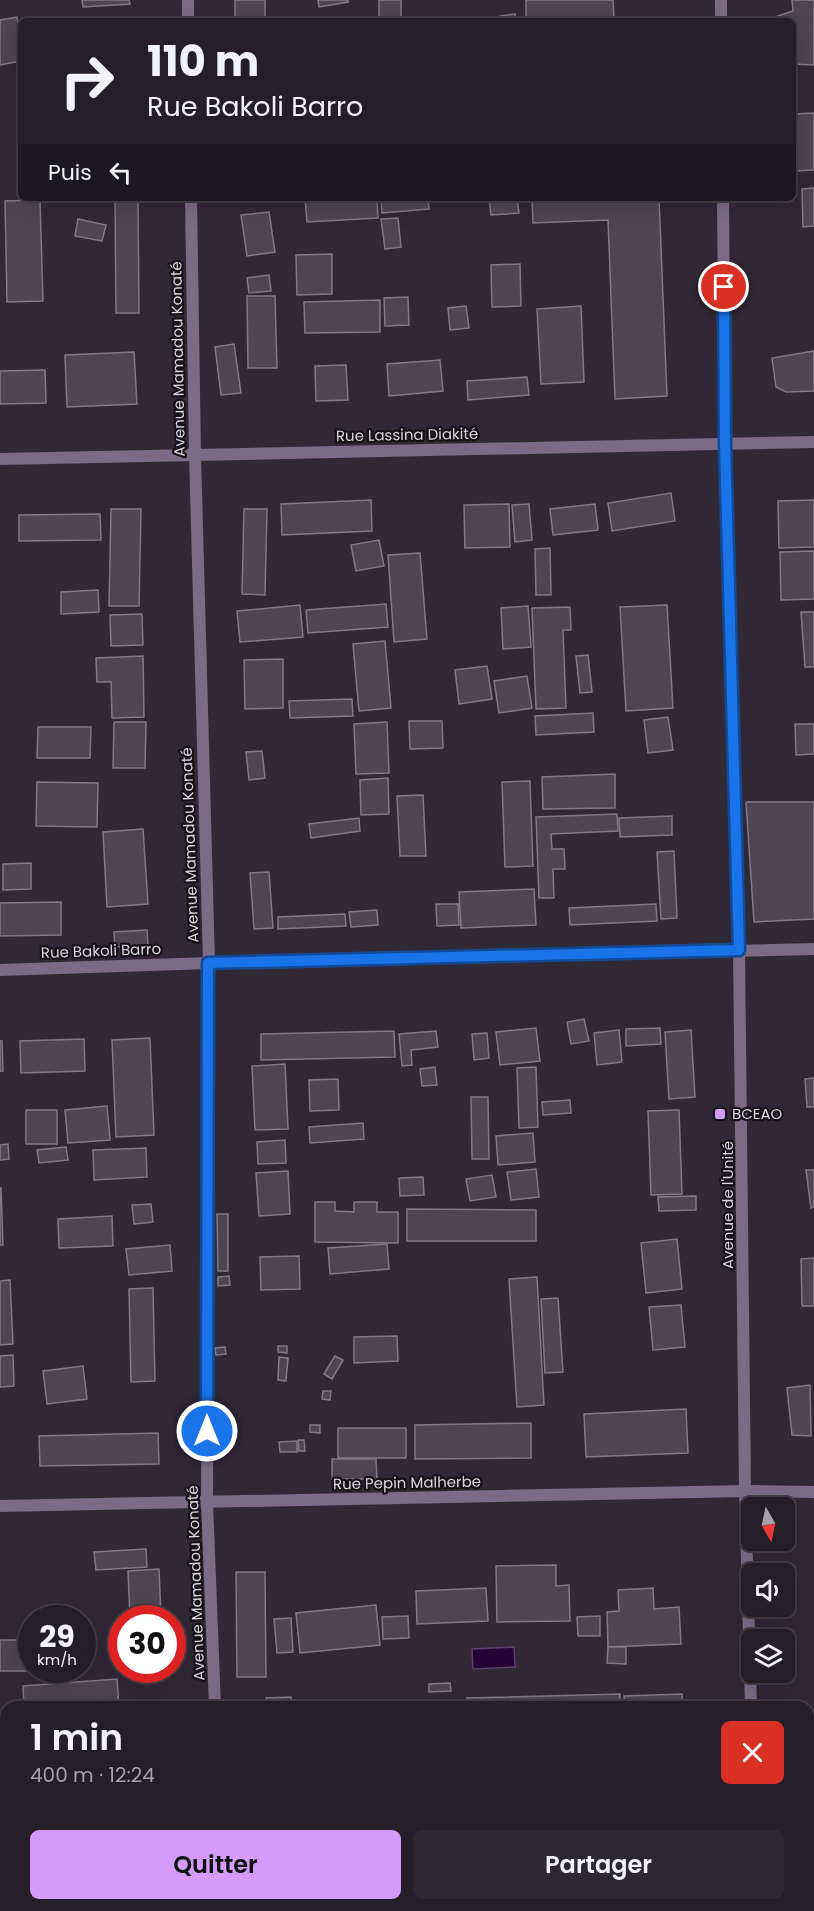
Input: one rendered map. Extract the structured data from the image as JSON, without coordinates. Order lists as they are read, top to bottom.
{
  "streets": {
    "street": [
      "Avenue Mamadou Konaté",
      "Rue Lassina Diakité",
      "Rue Bakoli Barro",
      "Avenue de l'Unité",
      "Rue Pepin Malherbe"
    ]
  },
  "crossings": [
    ["Avenue Mamadou Konaté", "Rue Lassina Diakité"],
    ["Avenue Mamadou Konaté", "Rue Bakoli Barro"],
    ["Avenue Mamadou Konaté", "Rue Pepin Malherbe"],
    ["Rue Lassina Diakité", "Avenue de l'Unité"],
    ["Rue Bakoli Barro", "Avenue de l'Unité"],
    ["Avenue de l'Unité", "Rue Pepin Malherbe"]
  ],
  "places": {
    "transit": ["BCEAO"]
  },
  "north": "bottom",
  "page": {
    "turn": ["110 m", "Rue Bakoli Barro"],
    "then": "Puis",
    "speed": "29 km/h",
    "limit": "30",
    "heading": ["1 min", "400 m · 12:24"],
    "buttons": ["Quitter", "Partager"]
  }
}
